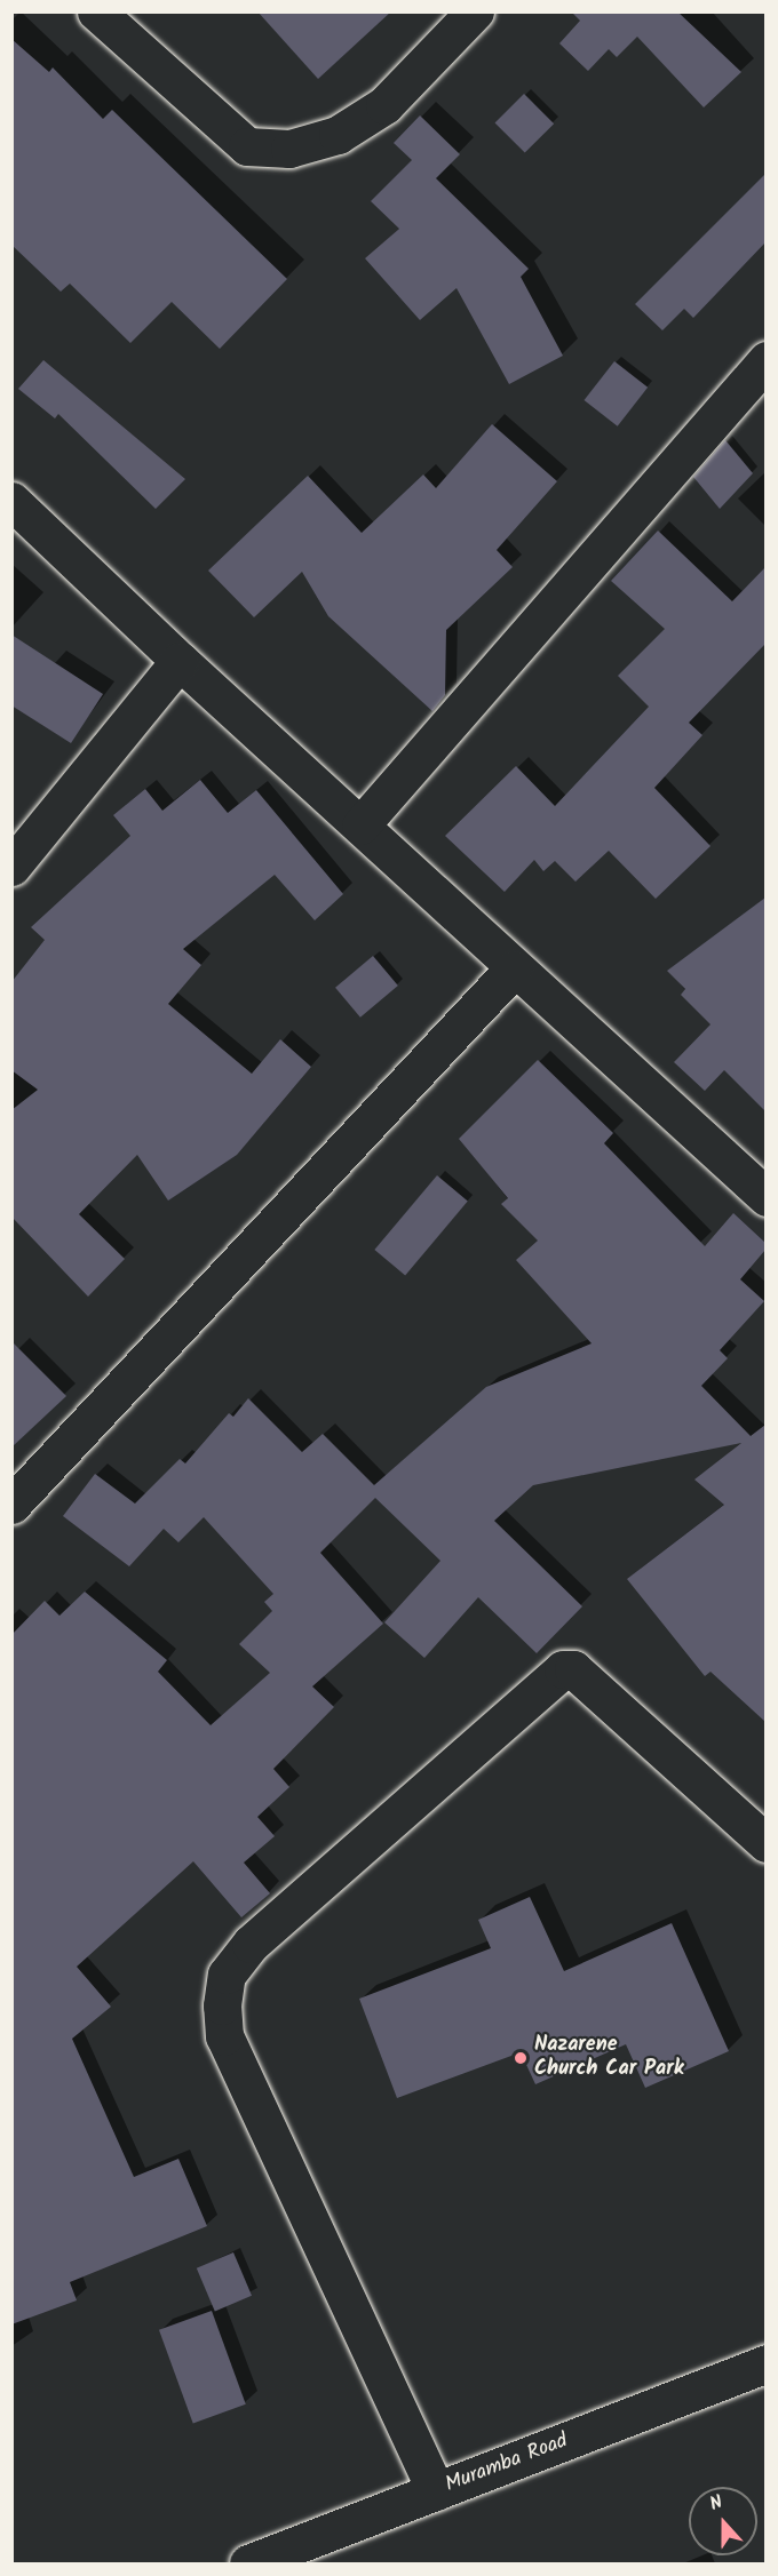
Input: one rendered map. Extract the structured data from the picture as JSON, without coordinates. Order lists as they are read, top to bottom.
{
  "streets": {
    "street": ["Muramba Road"]
  },
  "places": ["Nazarene Church Car Park"],
  "north": "top"
}
